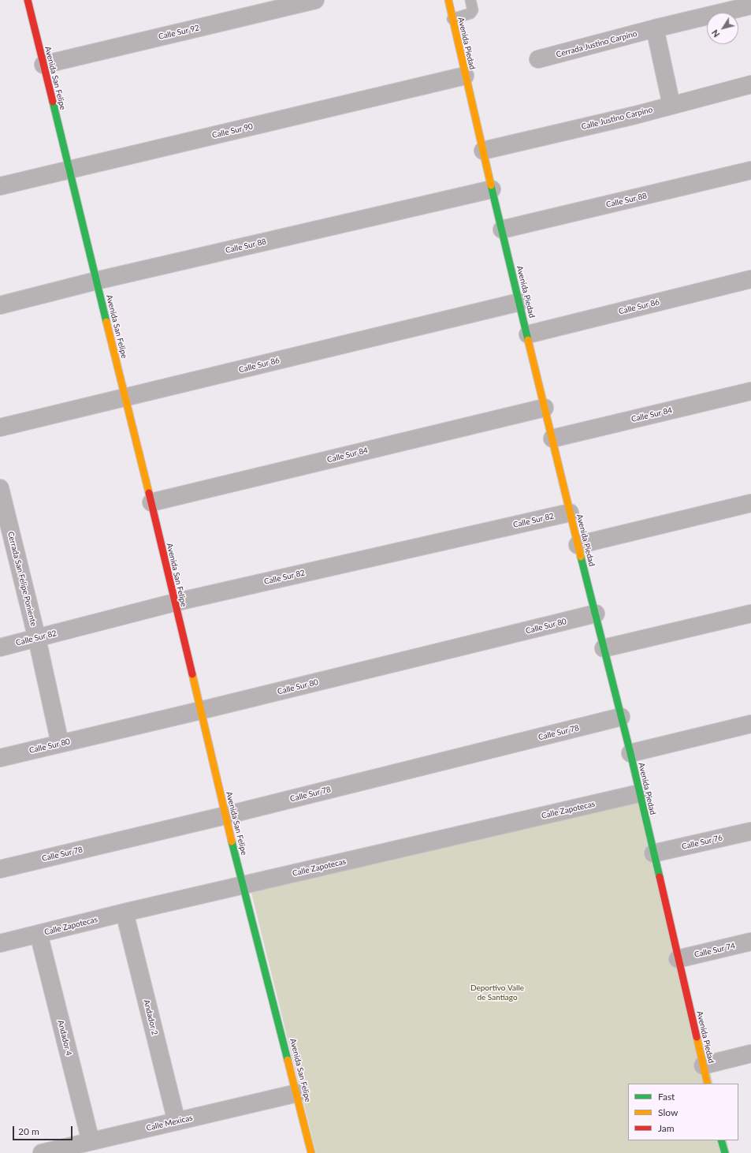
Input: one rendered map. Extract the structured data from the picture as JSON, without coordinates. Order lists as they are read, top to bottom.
{
  "streets": {
    "street": [
      "Calle Sur 92",
      "Avenida Piedad",
      "Cerrada Justino Carpino",
      "Avenida San Felipe",
      "Calle Justino Carpino",
      "Calle Sur 90",
      "Calle Sur 88",
      "Calle Sur 86",
      "Calle Sur 84",
      "Calle Sur 82",
      "Cerrada San Felipe Poniente",
      "Calle Sur 80",
      "Calle Sur 78",
      "Calle Zapotecas",
      "Calle Sur 76",
      "Calle Sur 74",
      "Andador 2",
      "Andador 4",
      "Calle Mexicas"
    ]
  },
  "crossings": [
    ["Calle Sur 92", "Avenida San Felipe"],
    ["Avenida Piedad", "Calle Justino Carpino"],
    ["Avenida Piedad", "Calle Sur 90"],
    ["Avenida Piedad", "Calle Sur 88"],
    ["Avenida Piedad", "Calle Sur 86"],
    ["Avenida Piedad", "Calle Sur 84"],
    ["Avenida Piedad", "Calle Sur 82"],
    ["Avenida Piedad", "Calle Sur 80"],
    ["Avenida Piedad", "Calle Sur 78"],
    ["Avenida Piedad", "Calle Zapotecas"],
    ["Avenida Piedad", "Calle Sur 76"],
    ["Avenida Piedad", "Calle Sur 74"],
    ["Avenida San Felipe", "Calle Sur 90"],
    ["Avenida San Felipe", "Calle Sur 88"],
    ["Avenida San Felipe", "Calle Sur 86"],
    ["Avenida San Felipe", "Calle Sur 84"],
    ["Avenida San Felipe", "Calle Sur 82"],
    ["Avenida San Felipe", "Calle Sur 80"],
    ["Avenida San Felipe", "Calle Sur 78"],
    ["Avenida San Felipe", "Calle Zapotecas"],
    ["Avenida San Felipe", "Calle Mexicas"],
    ["Calle Sur 82", "Cerrada San Felipe Poniente"],
    ["Cerrada San Felipe Poniente", "Calle Sur 80"],
    ["Calle Zapotecas", "Andador 2"],
    ["Calle Zapotecas", "Andador 4"],
    ["Andador 2", "Calle Mexicas"],
    ["Andador 4", "Calle Mexicas"]
  ],
  "parks": ["Deportivo Valle de Santiago"],
  "legend": ["Fast", "Slow", "Jam"],
  "scale_bar": "20 m",
  "north": "bottom left"
}
